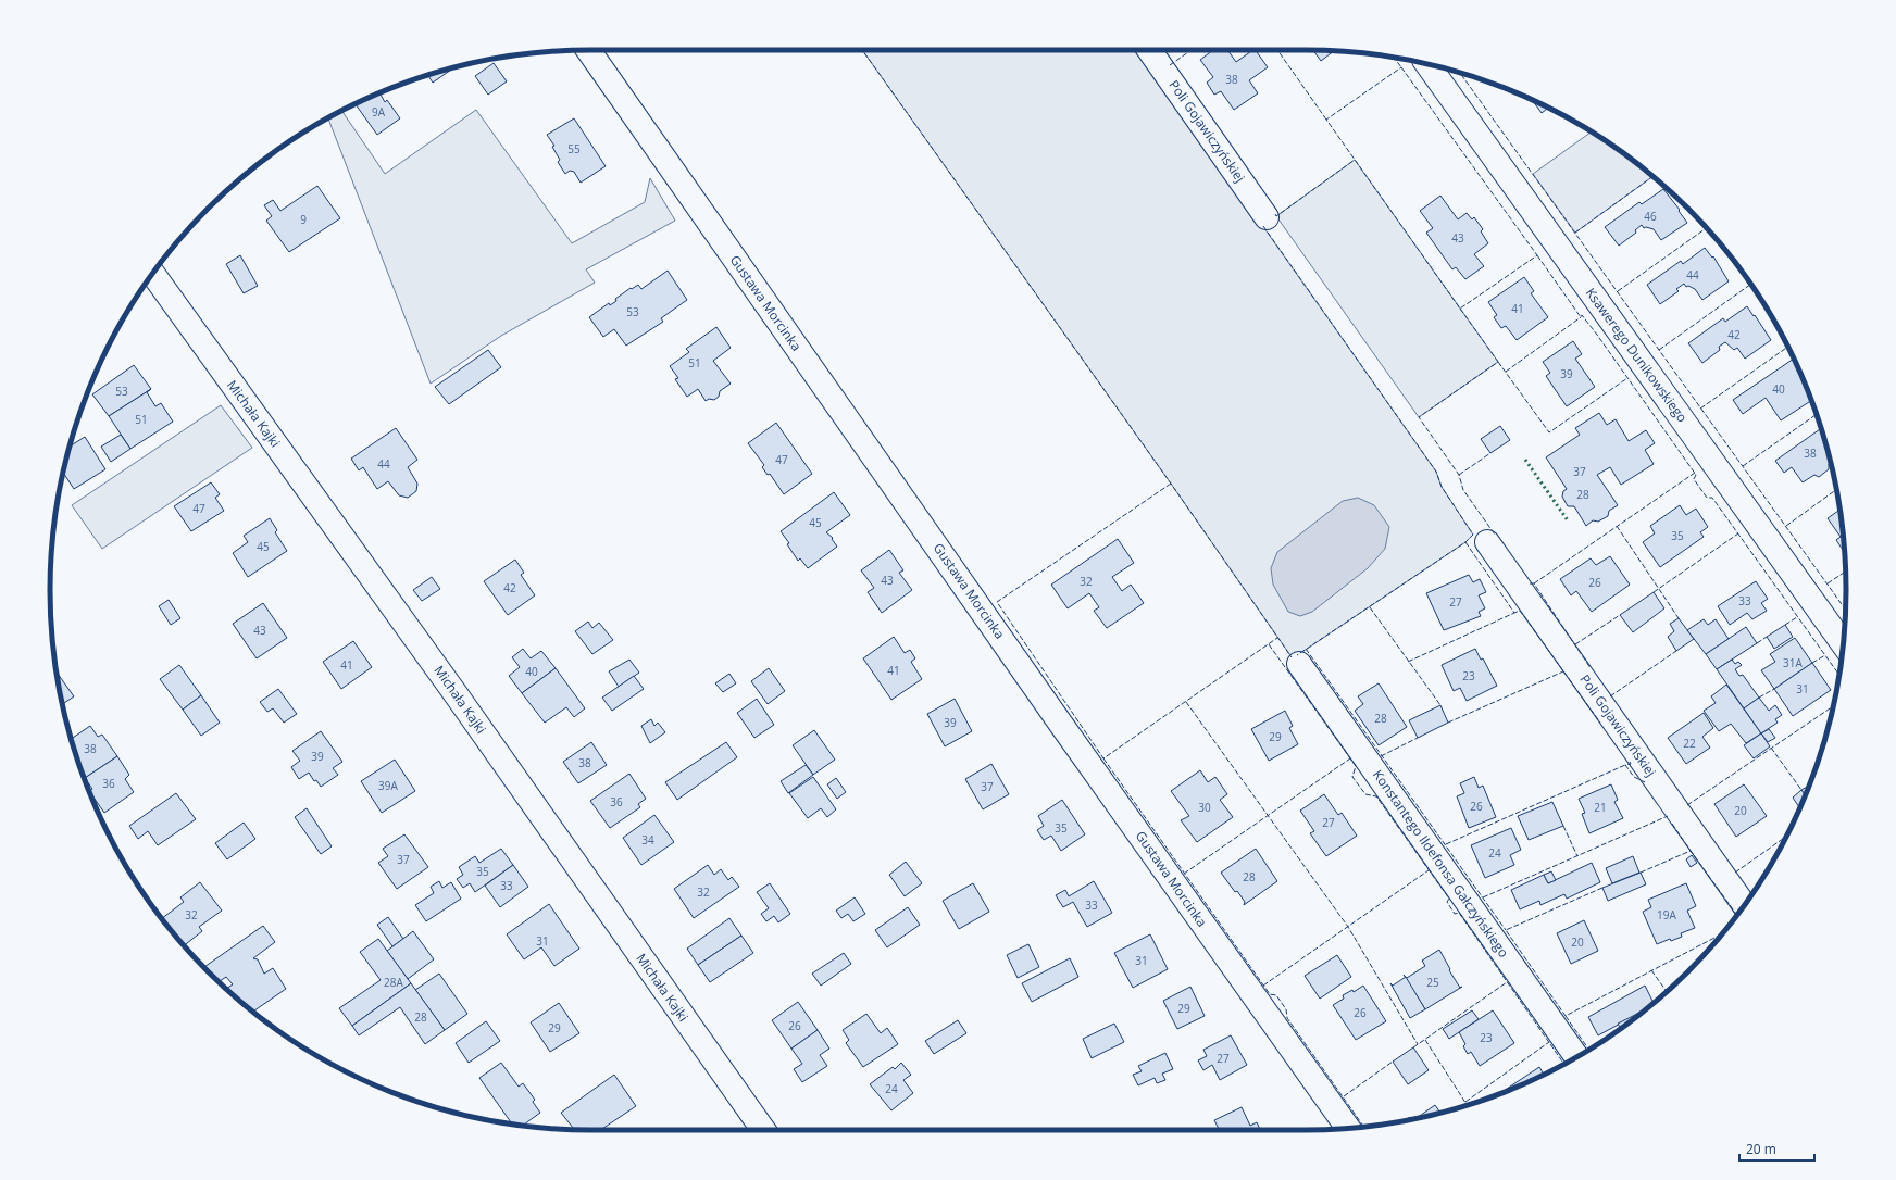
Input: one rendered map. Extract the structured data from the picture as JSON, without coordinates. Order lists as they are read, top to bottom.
{
  "streets": {
    "street": [
      "Poli Gojawiczyńskiej",
      "Gustawa Morcinka",
      "Ksawerego Dunikowskiego",
      "Michała Kajki",
      "Konstantego Ildefonsa Gałczyńskiego"
    ]
  },
  "house_numbers": [
    "38",
    "9A",
    "55",
    "46",
    "9",
    "43",
    "44",
    "41",
    "53",
    "42",
    "51",
    "39",
    "40",
    "53",
    "51",
    "38",
    "47",
    "44",
    "37",
    "28",
    "47",
    "45",
    "35",
    "45",
    "43",
    "32",
    "26",
    "42",
    "33",
    "27",
    "43",
    "31A",
    "41",
    "41",
    "40",
    "23",
    "31",
    "28",
    "39",
    "29",
    "22",
    "38",
    "39",
    "38",
    "36",
    "39A",
    "37",
    "36",
    "26",
    "30",
    "21",
    "20",
    "27",
    "35",
    "34",
    "24",
    "37",
    "35",
    "28",
    "33",
    "32",
    "33",
    "32",
    "19A",
    "31",
    "20",
    "31",
    "28A",
    "25",
    "29",
    "26",
    "28",
    "26",
    "29",
    "23",
    "27",
    "24"
  ],
  "scale_bar": "20 m"
}
